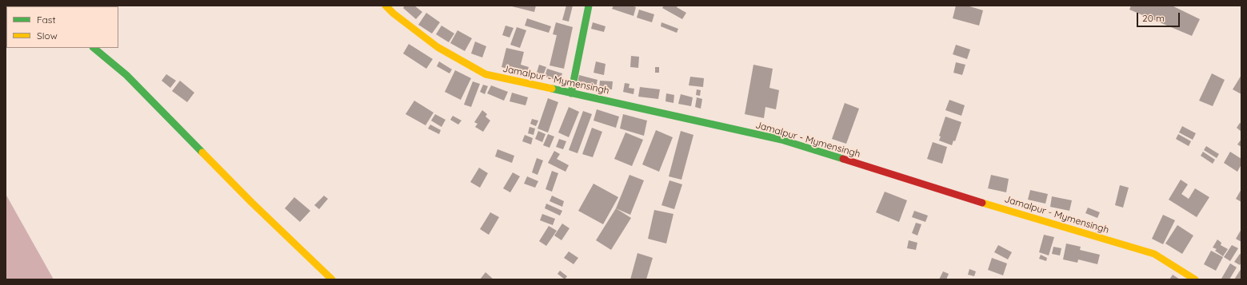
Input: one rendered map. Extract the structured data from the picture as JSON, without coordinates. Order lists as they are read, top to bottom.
{
  "streets": {
    "main road": ["Jamalpur - Mymensingh"]
  },
  "legend": ["Fast", "Slow"],
  "scale_bar": "20 m"
}
